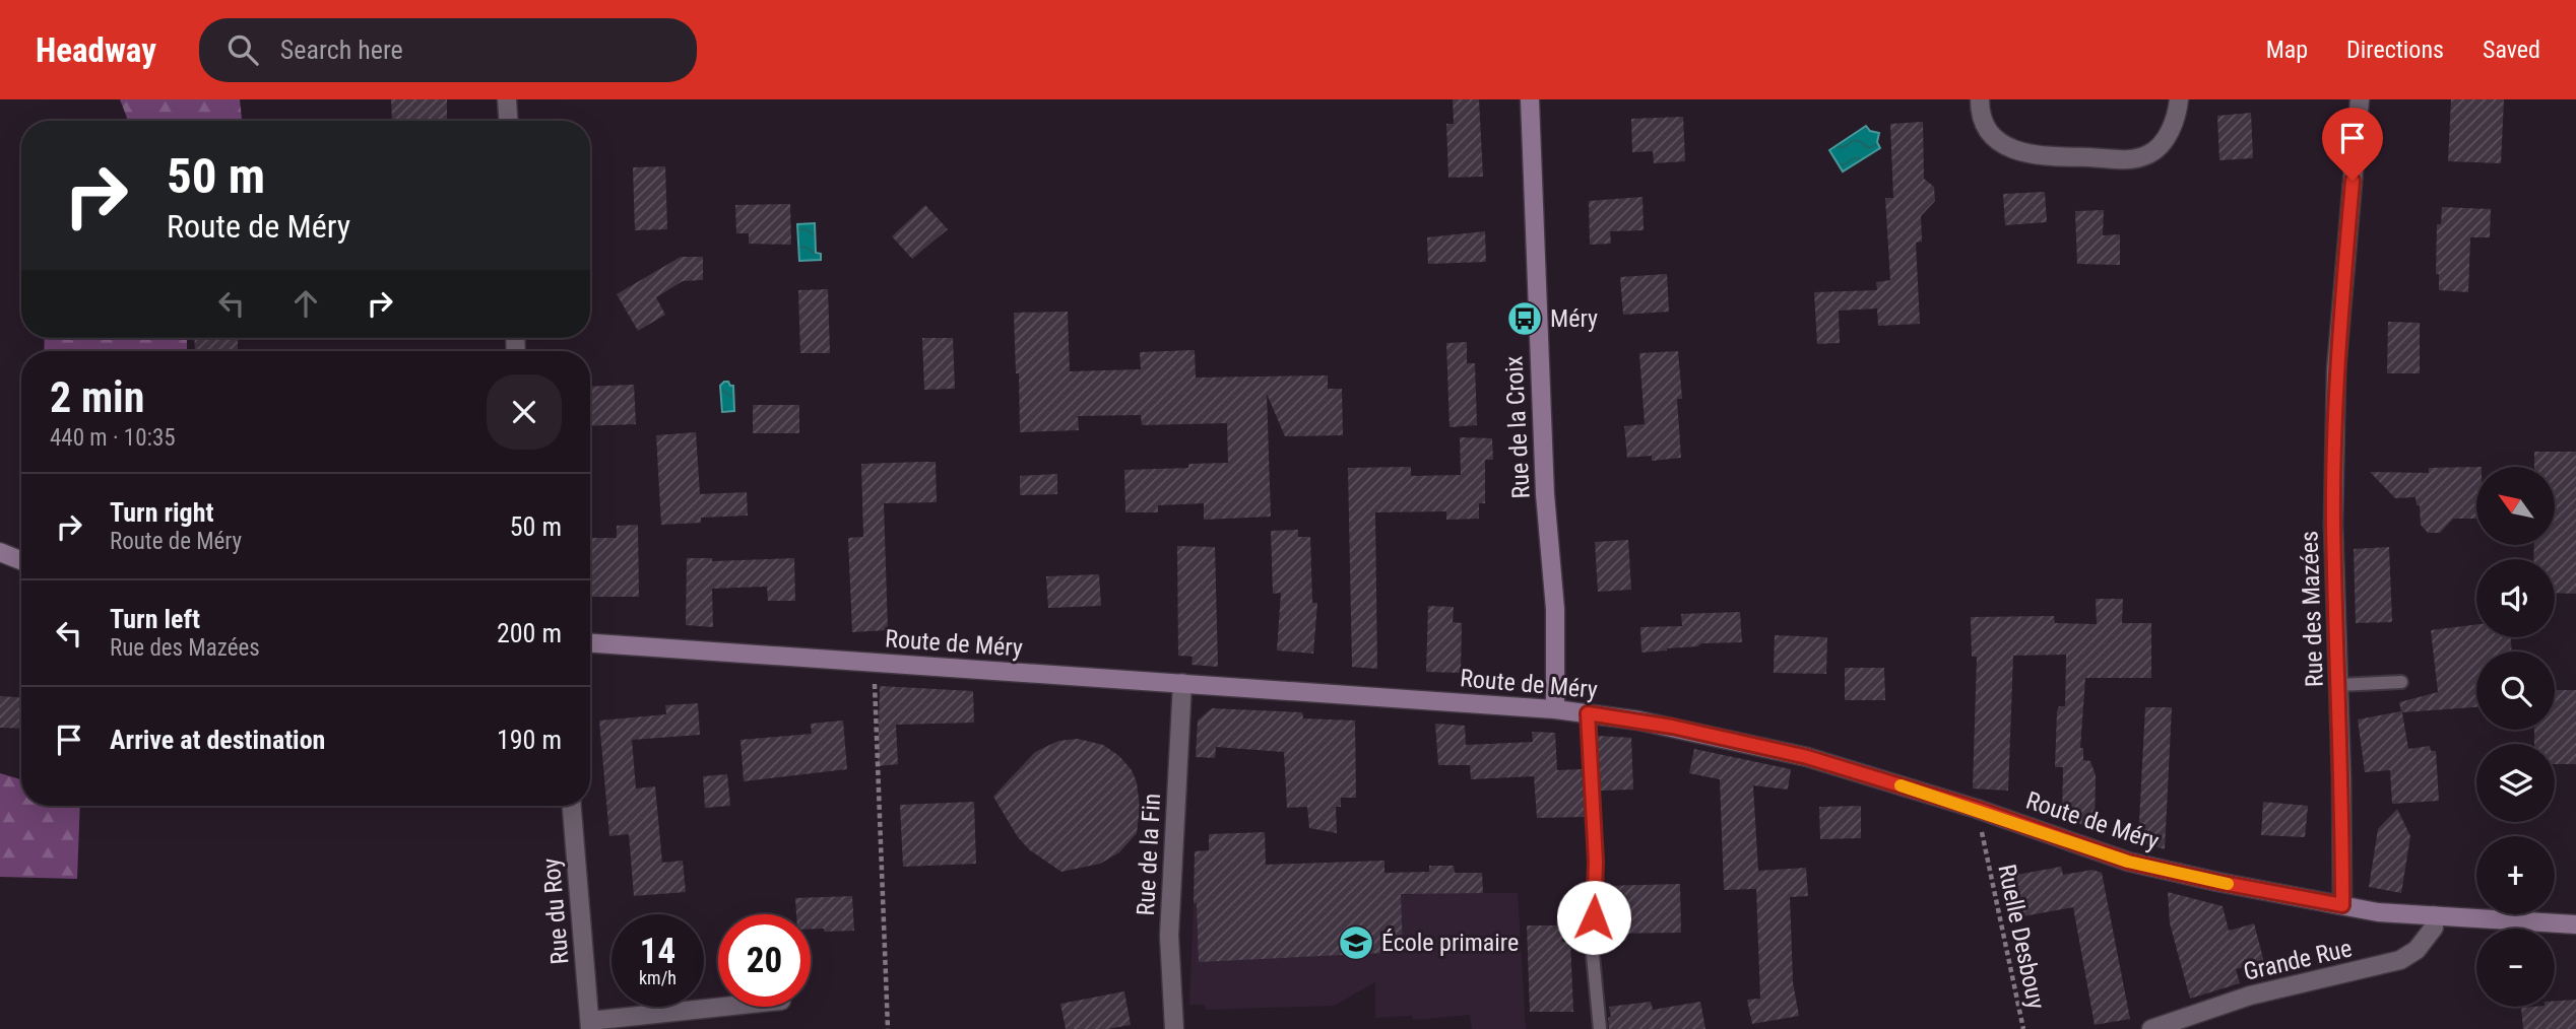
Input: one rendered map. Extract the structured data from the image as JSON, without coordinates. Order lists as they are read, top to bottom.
{
  "streets": {
    "main road": ["Rue de la Croix", "Route de Méry"],
    "street": [
      "Rue des Mazées",
      "Rue de la Fin",
      "Rue du Roy",
      "Grande Rue"
    ],
    "path": ["Ruelle Desbouy"]
  },
  "crossings": [
    ["Rue de la Croix", "Route de Méry"],
    ["Rue des Mazées", "Route de Méry"],
    ["Route de Méry", "Rue de la Fin"],
    ["Route de Méry", "Ruelle Desbouy"],
    ["Route de Méry", "Grande Rue"]
  ],
  "places": {
    "bus stop": ["Méry"],
    "school or university": ["École primaire"]
  },
  "north": "top left",
  "page": {
    "header": "Headway",
    "search": "Search here",
    "nav": ["Map", "Directions", "Saved"],
    "turn": ["50 m", "Route de Méry"],
    "heading": ["2 min", "440 m · 10:35"],
    "map_buttons": ["+", "−"],
    "list": [
      {
        "name": "Turn right",
        "note": "Route de Méry",
        "value": "50 m"
      },
      {
        "name": "Turn left",
        "note": "Rue des Mazées",
        "value": "200 m"
      },
      {
        "name": "Arrive at destination",
        "value": "190 m"
      }
    ],
    "speed": "14 km/h",
    "limit": "20"
  }
}
